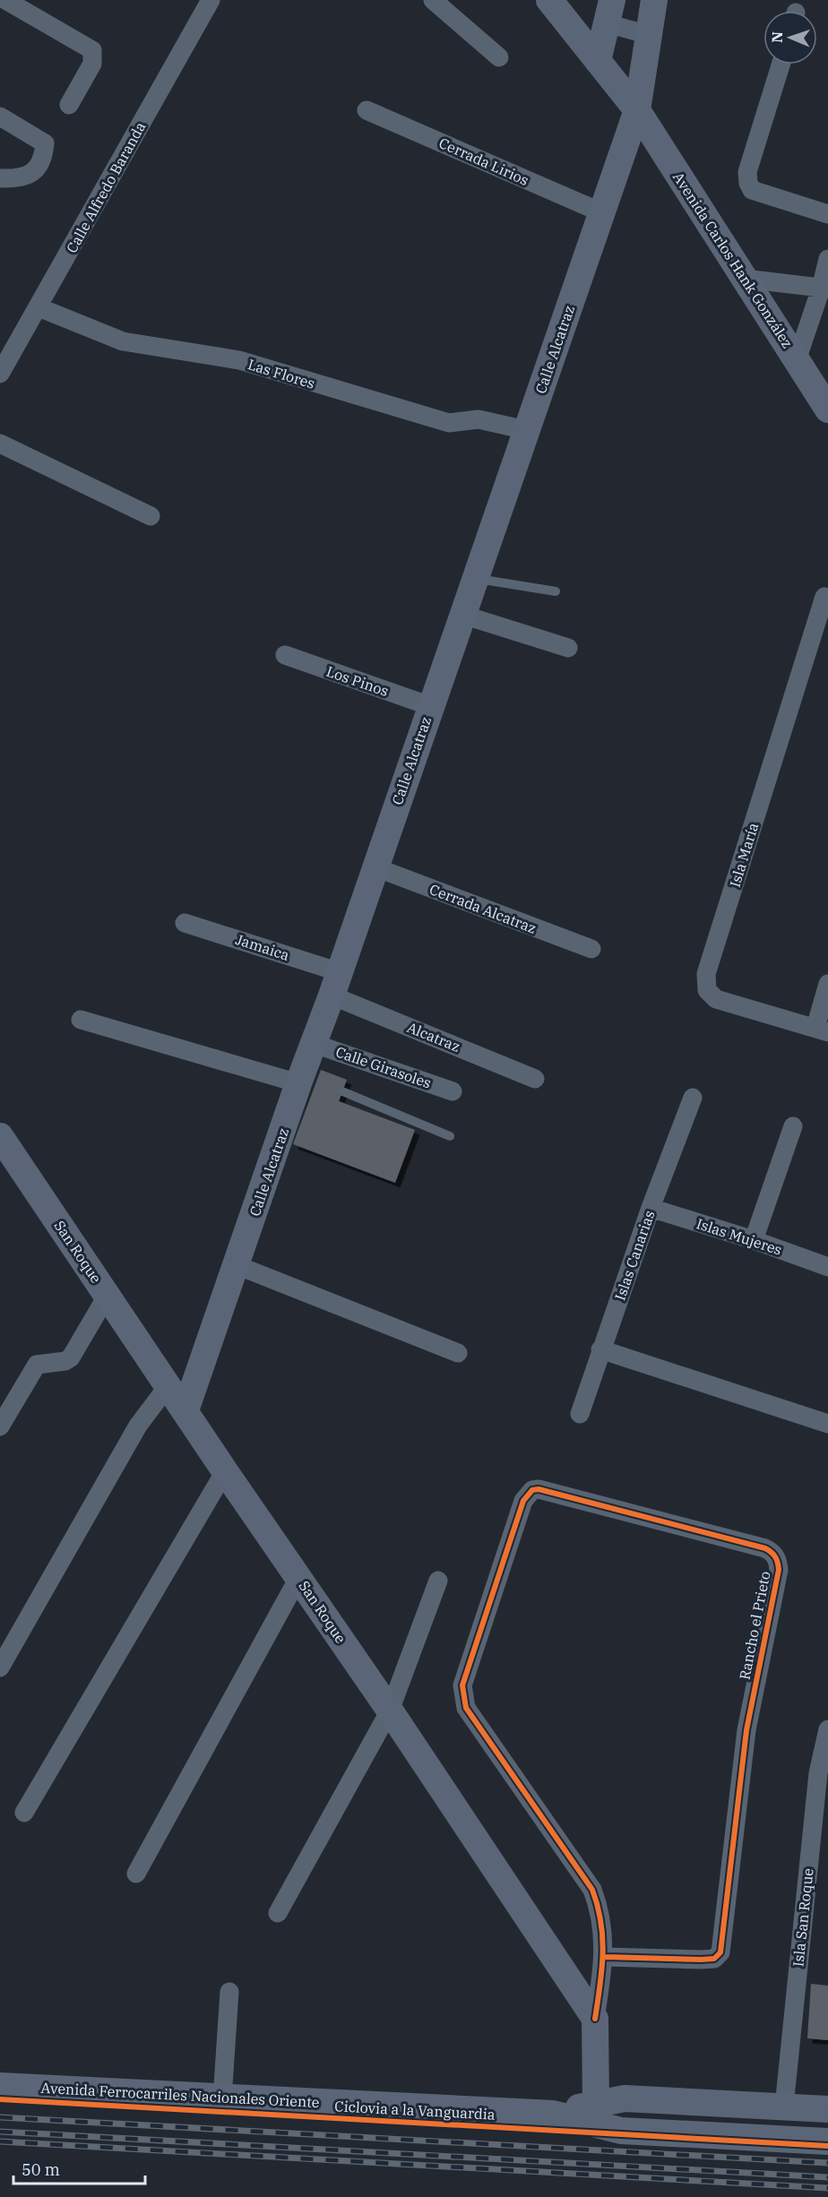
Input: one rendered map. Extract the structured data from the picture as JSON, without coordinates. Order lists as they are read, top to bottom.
{
  "streets": {
    "main road": [
      "Avenida Carlos Hank González",
      "Calle Alcatraz",
      "San Roque",
      "Avenida Ferrocarriles Nacionales Oriente"
    ],
    "street": [
      "Cerrada Lirios",
      "Calle Alfredo Baranda",
      "Las Flores",
      "Los Pinos",
      "Isla María",
      "Cerrada Alcatraz",
      "Jamaica",
      "Alcatraz",
      "Calle Girasoles",
      "Islas Mujeres",
      "Islas Canarias",
      "Rancho el Prieto",
      "Isla San Roque"
    ],
    "cycle path": ["Ciclovia a la Vanguardia"]
  },
  "crossings": [
    ["Cerrada Lirios", "Calle Alcatraz"],
    ["Calle Alfredo Baranda", "Las Flores"],
    ["Avenida Carlos Hank González", "Calle Alcatraz"],
    ["Calle Alcatraz", "Las Flores"],
    ["Calle Alcatraz", "Los Pinos"],
    ["Calle Alcatraz", "Cerrada Alcatraz"],
    ["Calle Alcatraz", "Jamaica"],
    ["Calle Alcatraz", "Alcatraz"],
    ["Calle Alcatraz", "Calle Girasoles"],
    ["Calle Alcatraz", "San Roque"],
    ["Jamaica", "Alcatraz"],
    ["Islas Mujeres", "Islas Canarias"],
    ["Isla San Roque", "Avenida Ferrocarriles Nacionales Oriente"]
  ],
  "scale_bar": "50 m",
  "north": "left"
}
